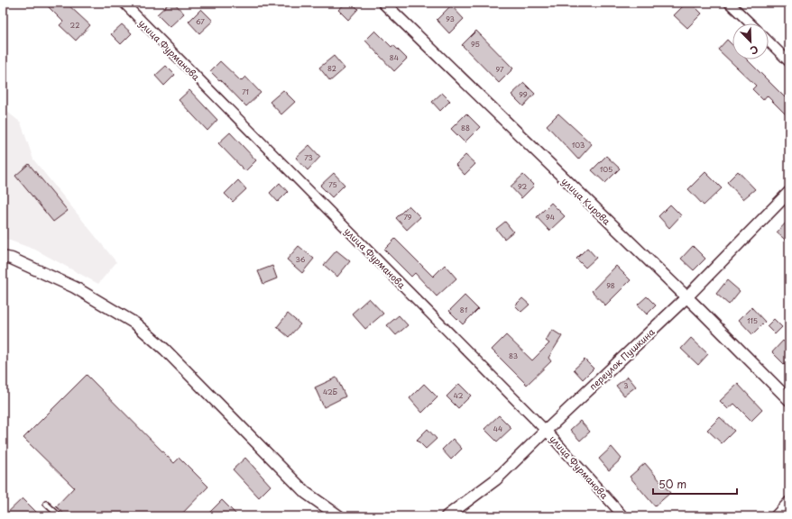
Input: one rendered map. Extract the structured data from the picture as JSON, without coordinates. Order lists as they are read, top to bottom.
{
  "streets": {
    "street": ["улица Фурманова", "улица Кирова", "переулок Пушкина"]
  },
  "crossings": [
    ["улица Фурманова", "переулок Пушкина"],
    ["улица Кирова", "переулок Пушкина"]
  ],
  "house_numbers": [
    "93",
    "67",
    "22",
    "95",
    "84",
    "82",
    "97",
    "71",
    "99",
    "88",
    "103",
    "73",
    "105",
    "75",
    "92",
    "79",
    "94",
    "36",
    "98",
    "81",
    "115",
    "83",
    "3",
    "42Б",
    "42",
    "44"
  ],
  "scale_bar": "50 m",
  "north": "bottom right"
}
